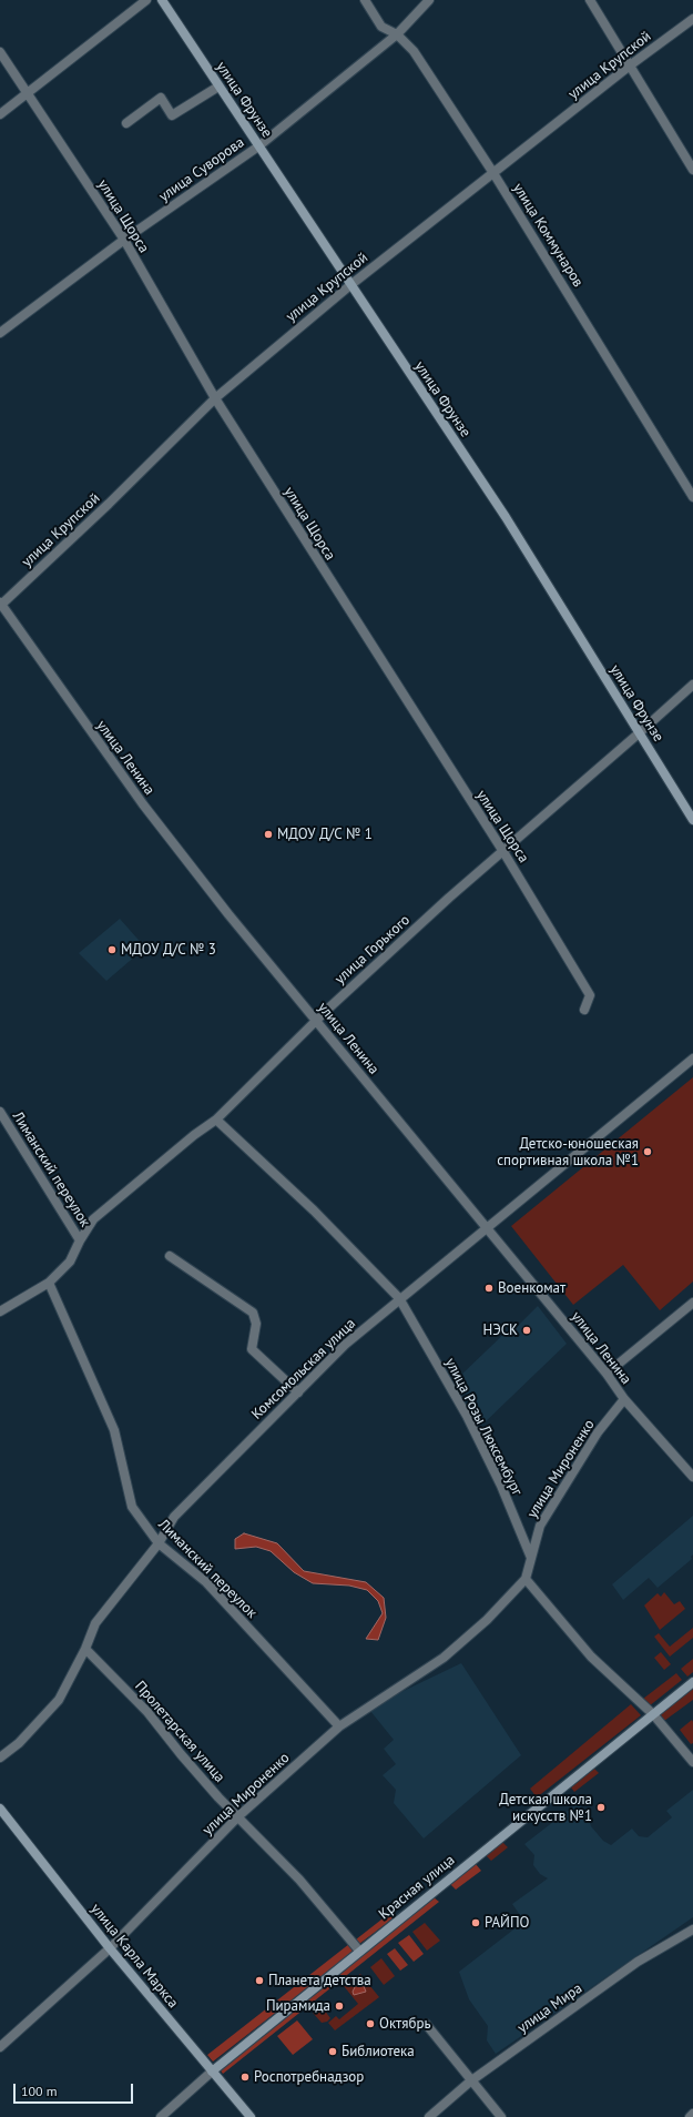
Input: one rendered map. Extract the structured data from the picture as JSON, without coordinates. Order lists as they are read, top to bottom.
{
  "streets": {
    "main road": ["улица Фрунзе", "Красная улица", "улица Карла Маркса"],
    "street": [
      "улица Крупской",
      "улица Суворова",
      "улица Щорса",
      "улица Коммунаров",
      "улица Ленина",
      "улица Горького",
      "Лиманский переулок",
      "Комсомольская улица",
      "улица Розы Люксембург",
      "улица Мироненко",
      "Пролетарская улица",
      "улица Мира"
    ]
  },
  "crossings": [
    ["улица Крупской", "улица Фрунзе"],
    ["улица Крупской", "улица Щорса"],
    ["улица Крупской", "улица Коммунаров"],
    ["улица Крупской", "улица Ленина"],
    ["улица Фрунзе", "улица Суворова"],
    ["улица Фрунзе", "улица Горького"],
    ["улица Суворова", "улица Щорса"],
    ["улица Суворова", "улица Коммунаров"],
    ["улица Щорса", "улица Горького"],
    ["улица Ленина", "улица Горького"],
    ["улица Ленина", "Комсомольская улица"],
    ["улица Ленина", "улица Мироненко"],
    ["улица Горького", "Лиманский переулок"],
    ["улица Горького", "улица Розы Люксембург"],
    ["Лиманский переулок", "Комсомольская улица"],
    ["Лиманский переулок", "улица Мироненко"],
    ["Комсомольская улица", "улица Розы Люксембург"],
    ["Комсомольская улица", "Пролетарская улица"],
    ["улица Розы Люксембург", "улица Мироненко"],
    ["улица Мироненко", "Пролетарская улица"],
    ["улица Мироненко", "улица Карла Маркса"],
    ["Пролетарская улица", "Красная улица"],
    ["Красная улица", "улица Карла Маркса"]
  ],
  "places": [
    "МДОУ Д/С № 1",
    "МДОУ Д/С № 3",
    "Детско-юношеская спортивная школа №1",
    "Военкомат",
    "НЭСК",
    "Детская школа искусств №1",
    "РАЙПО",
    "Планета детства",
    "Пирамида",
    "Октябрь",
    "Библиотека",
    "Роспотребнадзор"
  ],
  "scale_bar": "100 m"
}
